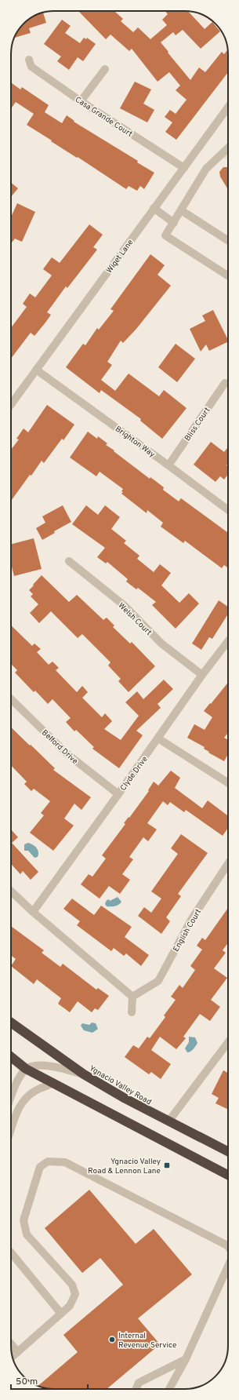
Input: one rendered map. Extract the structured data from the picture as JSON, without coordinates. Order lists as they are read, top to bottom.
{
  "streets": {
    "highway": ["Ygnacio Valley Road"],
    "street": [
      "Casa Grande Court",
      "Wiget Lane",
      "Bliss Court",
      "Brighton Way",
      "Welsh Court",
      "Belford Drive",
      "Clyde Drive",
      "English Court"
    ]
  },
  "crossings": [
    ["Casa Grande Court", "Wiget Lane"],
    ["Wiget Lane", "Brighton Way"],
    ["Bliss Court", "Brighton Way"],
    ["Welsh Court", "Clyde Drive"],
    ["Belford Drive", "Clyde Drive"]
  ],
  "places": {
    "transit": ["Ygnacio Valley Road & Lennon Lane"],
    "other": ["Internal Revenue Service"]
  },
  "scale_bar": "50 m"
}
